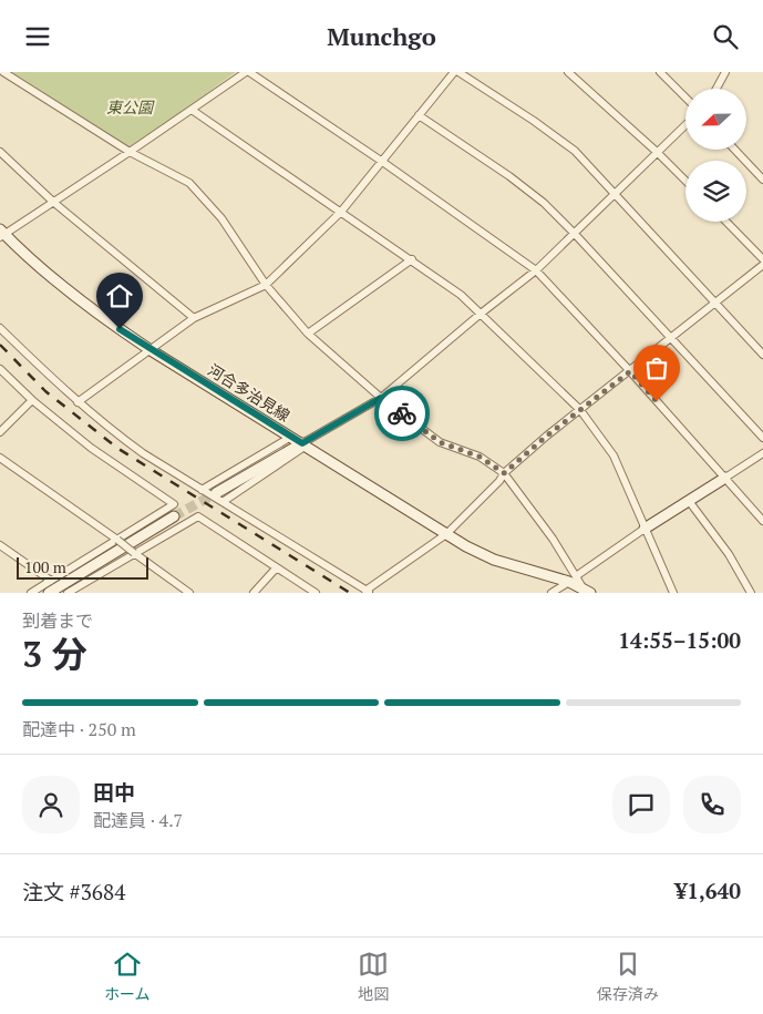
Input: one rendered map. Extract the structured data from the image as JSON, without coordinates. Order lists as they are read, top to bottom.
{
  "streets": {
    "main road": ["河合多治見線"]
  },
  "parks": ["東公園"],
  "scale_bar": "100 m",
  "north": "left",
  "page": {
    "header": "Munchgo",
    "scale": "100 m",
    "heading": ["3 分", "到着まで", "14:55–15:00"],
    "panel": [
      "田中",
      "配達員 · 4.7",
      "注文 #3684",
      "¥1,640"
    ],
    "bar": "配達中 · 250 m",
    "tabs": ["ホーム", "地図", "保存済み"]
  }
}
